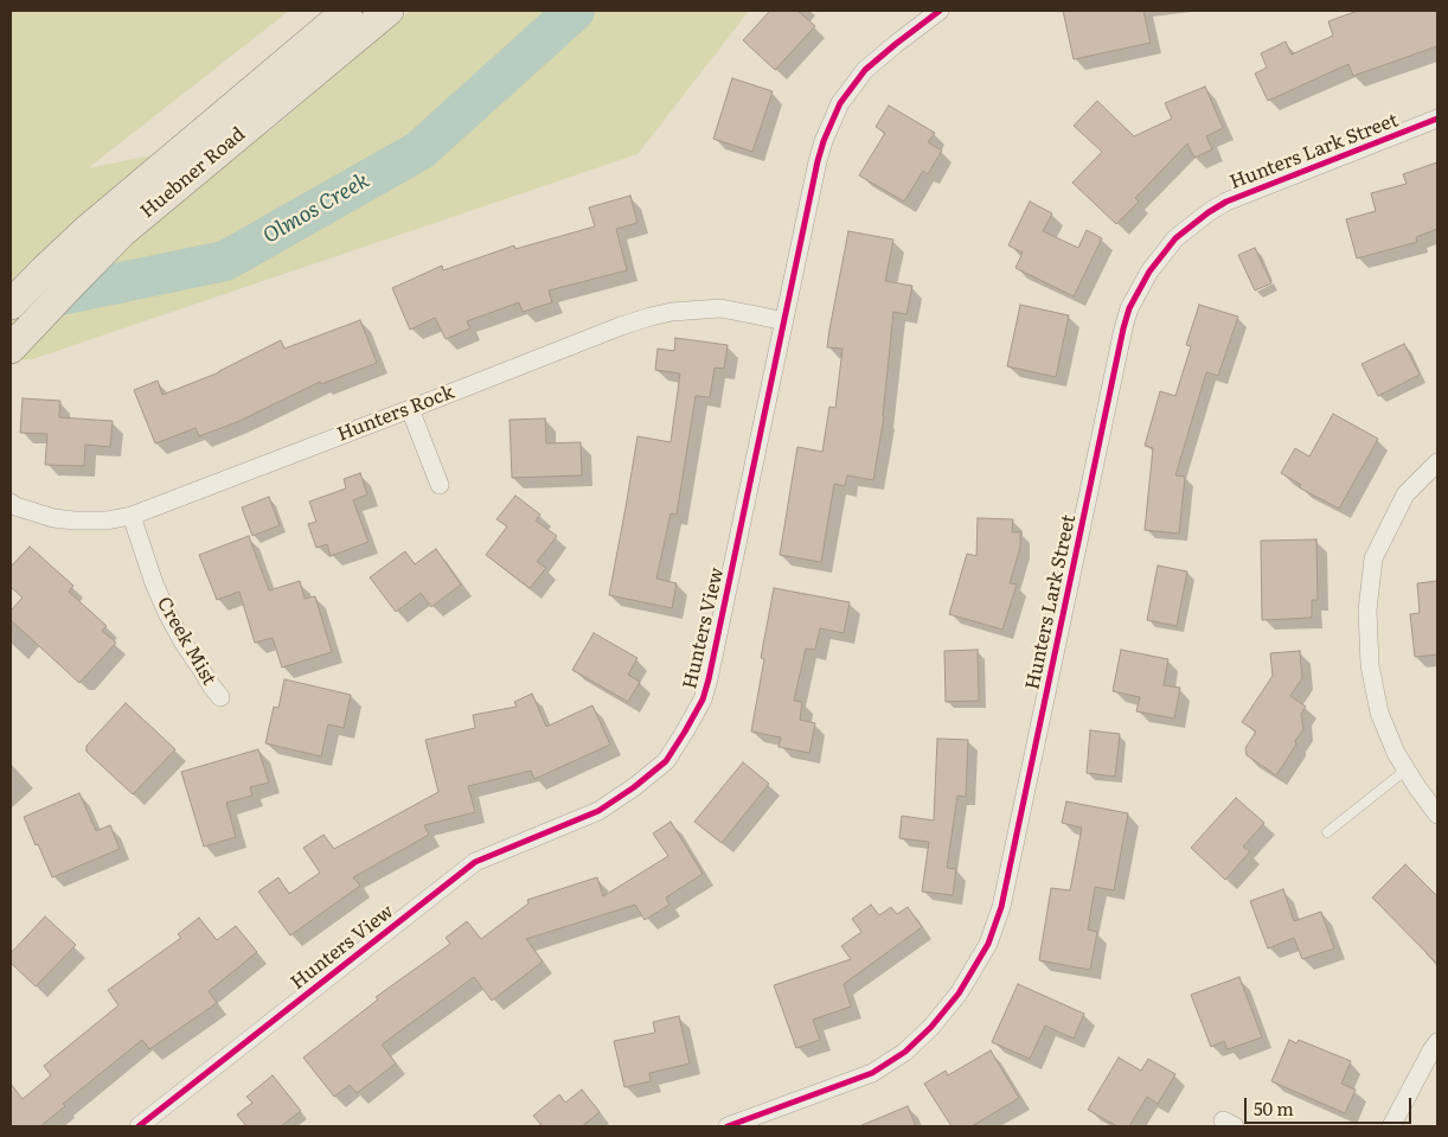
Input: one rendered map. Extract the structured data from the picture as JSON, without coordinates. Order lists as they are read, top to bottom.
{
  "streets": {
    "main road": ["Huebner Road"],
    "street": [
      "Hunters Lark Street",
      "Hunters Rock",
      "Hunters View",
      "Creek Mist"
    ]
  },
  "crossings": [
    ["Hunters Rock", "Hunters View"],
    ["Hunters Rock", "Creek Mist"]
  ],
  "water": ["Olmos Creek"],
  "scale_bar": "50 m"
}
